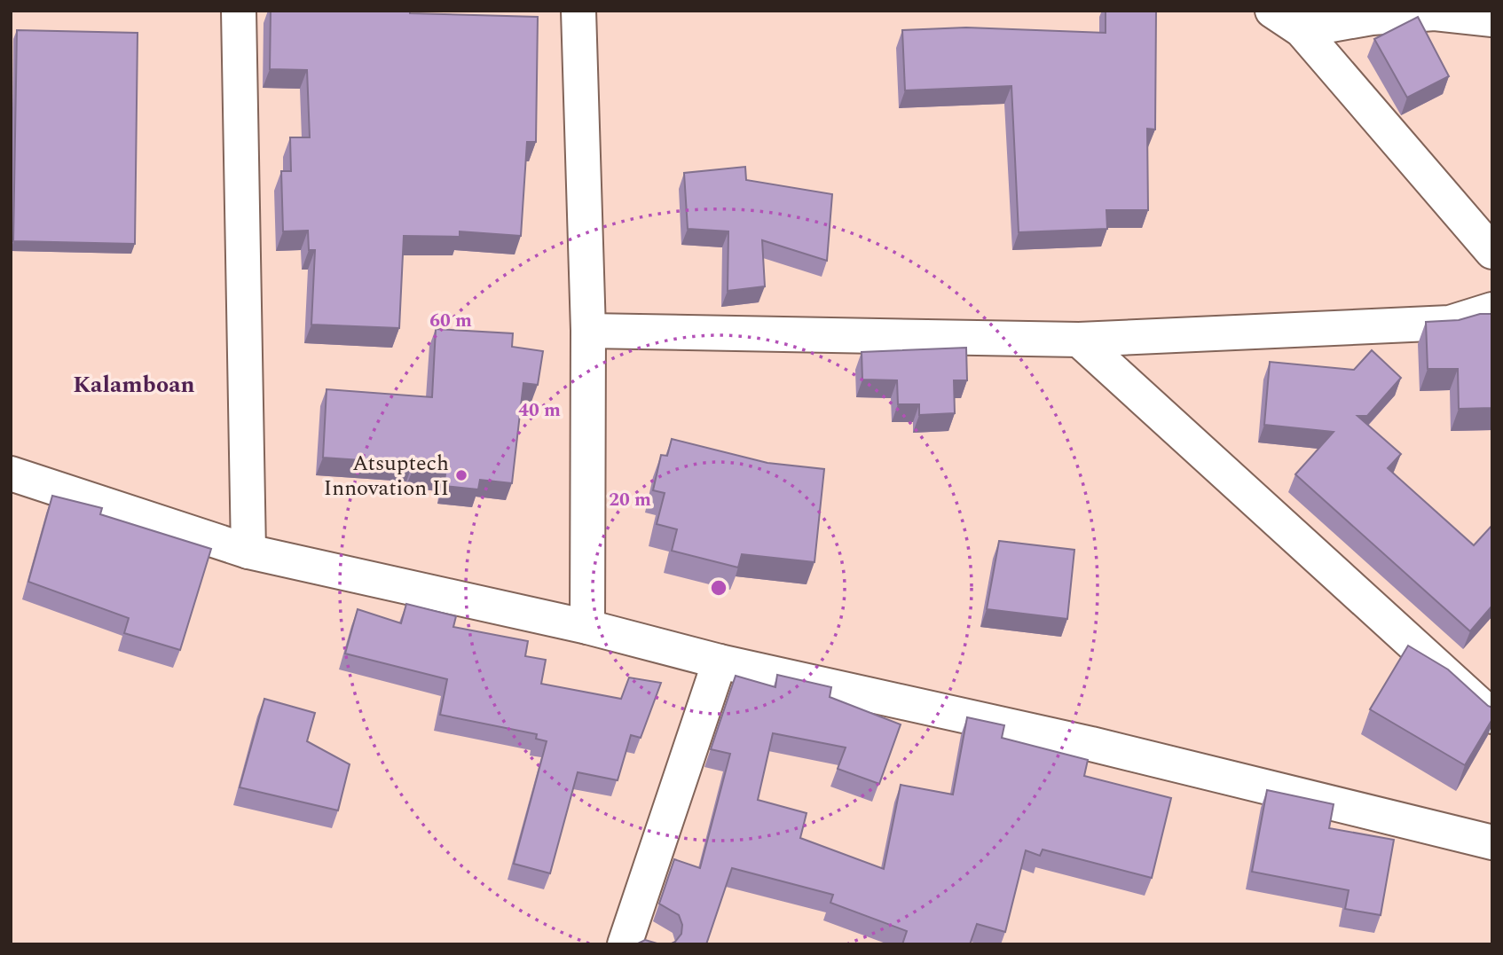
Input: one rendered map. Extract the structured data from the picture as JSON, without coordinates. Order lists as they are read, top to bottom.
{
  "districts": ["Kalamboan"],
  "places": ["Atsuptech Innovation II"],
  "rings": ["60 m", "40 m", "20 m"]
}
